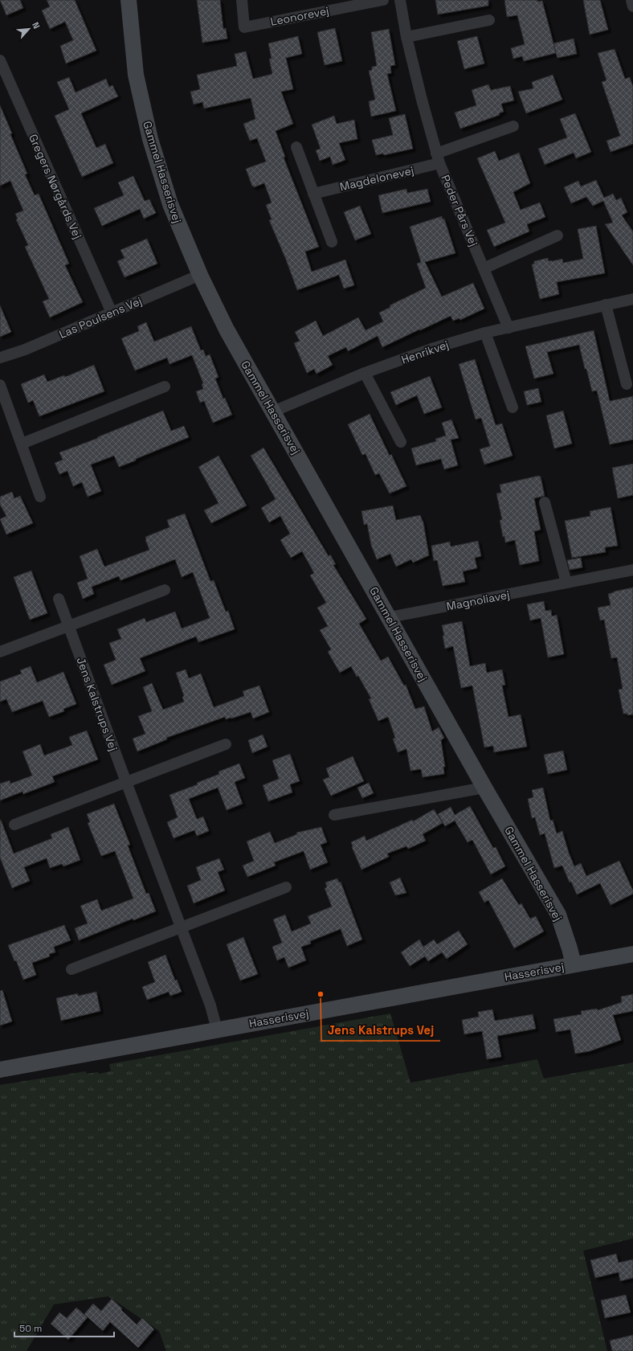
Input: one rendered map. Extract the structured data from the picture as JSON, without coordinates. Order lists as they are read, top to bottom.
{
  "streets": {
    "street": [
      "Leonorevej",
      "Gammel Hasserisvej",
      "Magdelonevej",
      "Gregers Nørgårds Vej",
      "Peder Pårs Vej",
      "Las Poulsens Vej",
      "Henrikvej",
      "Magnoliavej",
      "Jens Kalstrups Vej",
      "Hasserisvej"
    ]
  },
  "crossings": [
    ["Gammel Hasserisvej", "Las Poulsens Vej"],
    ["Gammel Hasserisvej", "Henrikvej"],
    ["Gammel Hasserisvej", "Magnoliavej"],
    ["Gammel Hasserisvej", "Hasserisvej"],
    ["Magdelonevej", "Peder Pårs Vej"],
    ["Gregers Nørgårds Vej", "Las Poulsens Vej"],
    ["Peder Pårs Vej", "Henrikvej"],
    ["Jens Kalstrups Vej", "Hasserisvej"]
  ],
  "places": ["Jens Kalstrups Vej"],
  "scale_bar": "50 m",
  "north": "top right"
}
